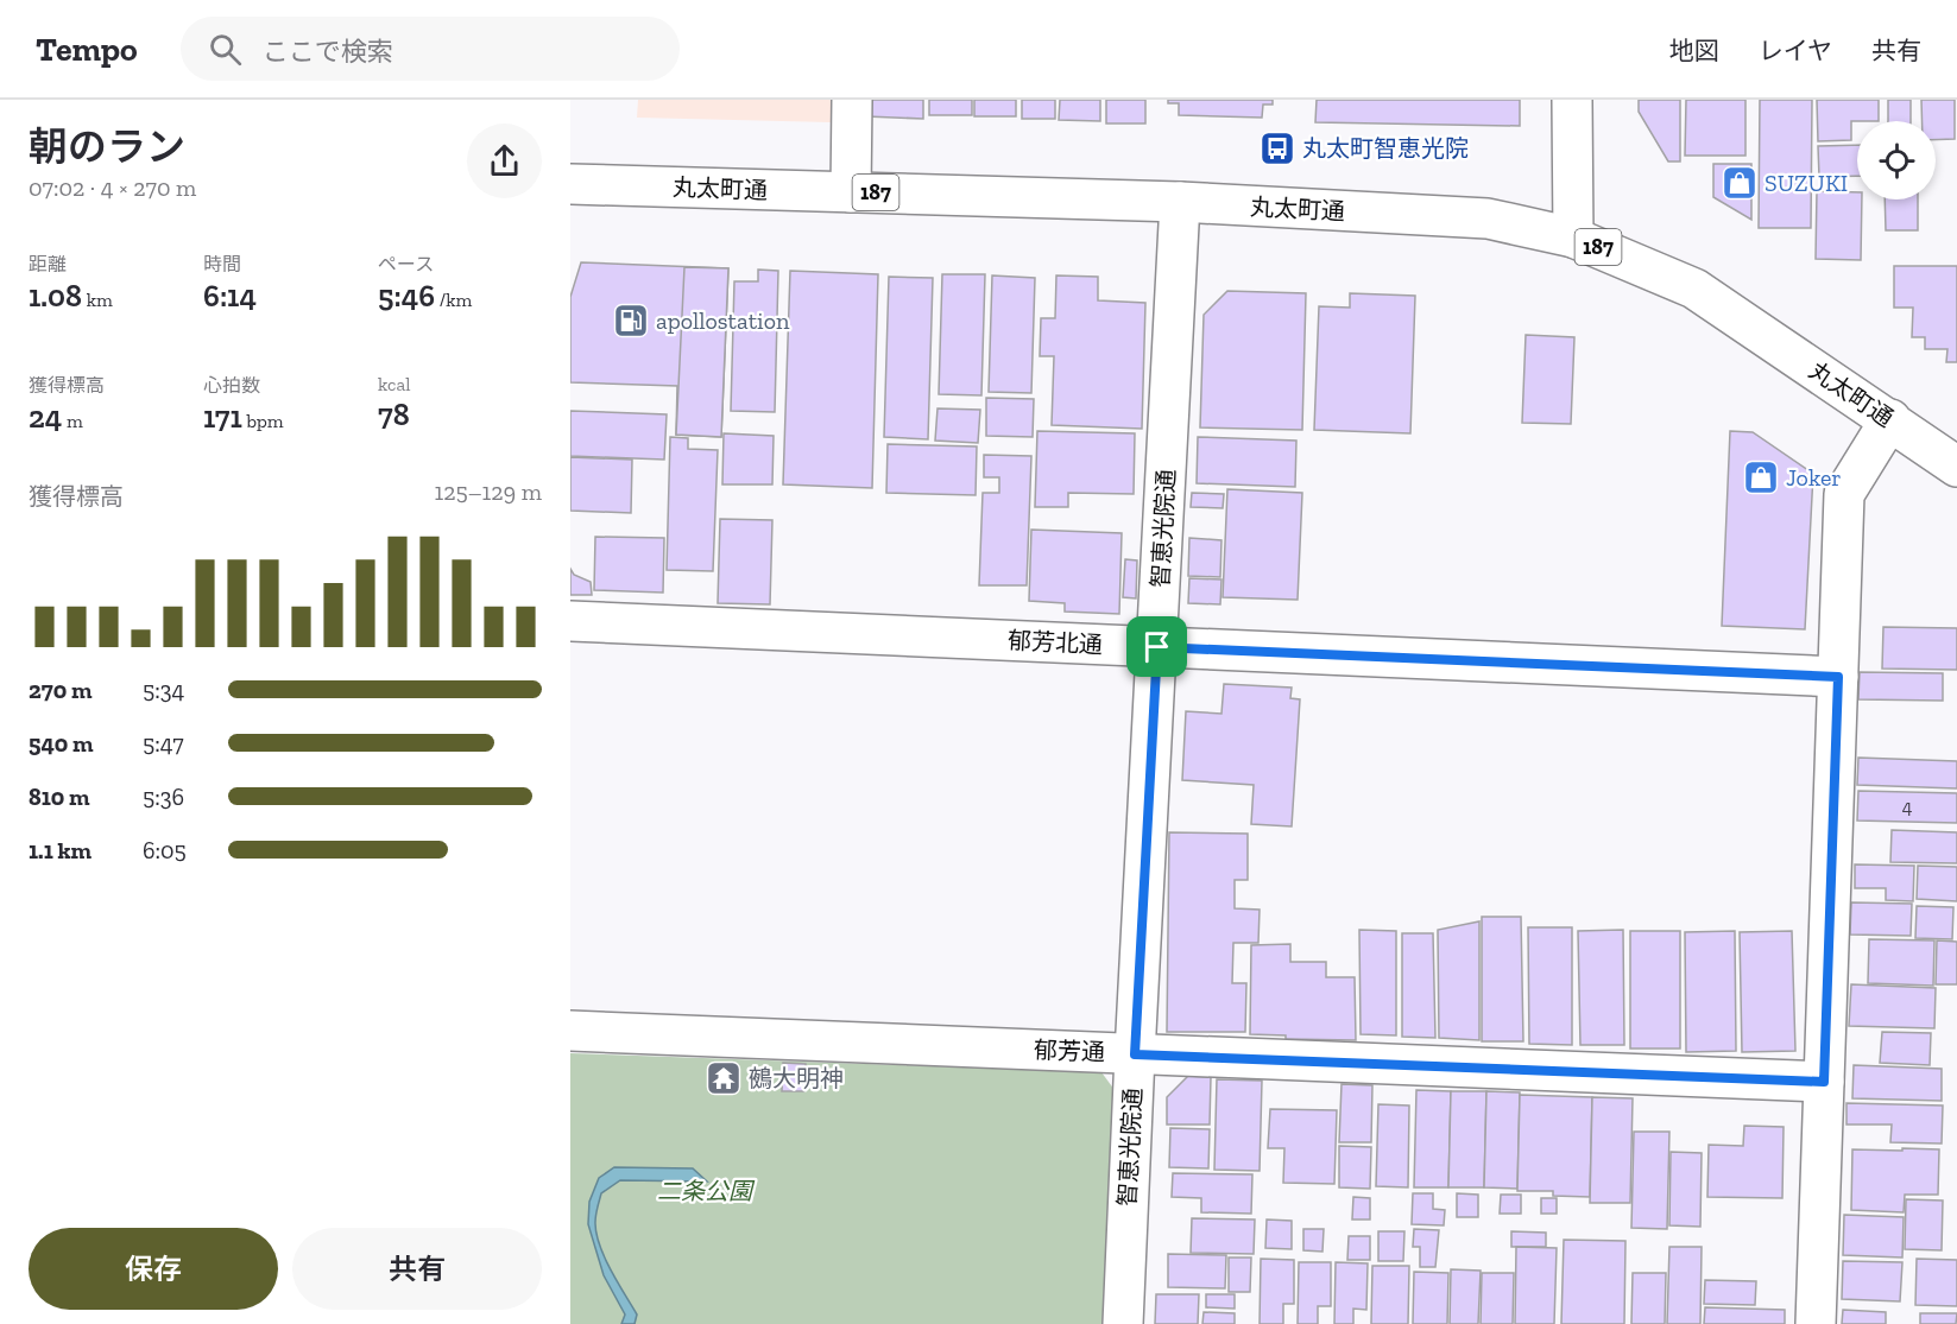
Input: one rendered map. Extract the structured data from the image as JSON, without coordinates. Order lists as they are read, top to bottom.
{
  "streets": {
    "street": [
      "丸太町通",
      "187",
      "智恵光院通",
      "郁芳北通",
      "郁芳通"
    ]
  },
  "crossings": [
    ["丸太町通", "智恵光院通"],
    ["智恵光院通", "郁芳北通"],
    ["智恵光院通", "郁芳通"]
  ],
  "parks": ["二条公園"],
  "places": {
    "bus stop": ["丸太町智恵光院"],
    "shop": ["SUZUKI", "Joker"],
    "fuel station": ["apollostation"],
    "temple": ["鵺大明神"]
  },
  "house_numbers": ["4"],
  "page": {
    "header": "Tempo",
    "search": "ここで検索",
    "nav": ["地図", "レイヤ", "共有"],
    "heading": ["朝のラン", "07:02 · 4 × 270 m"],
    "stats": [
      ["距離", "1.08 km"],
      ["時間", "6:14"],
      ["ペース", "5:46 /km"],
      ["獲得標高", "24 m"],
      ["心拍数", "171 bpm"],
      ["kcal", "78"]
    ],
    "chart": ["獲得標高", "125–129 m"],
    "list": [
      {
        "name": "270 m",
        "note": "5:34"
      },
      {
        "name": "540 m",
        "note": "5:47"
      },
      {
        "name": "810 m",
        "note": "5:36"
      },
      {
        "name": "1.1 km",
        "note": "6:05"
      }
    ],
    "buttons": ["保存", "共有"]
  }
}
